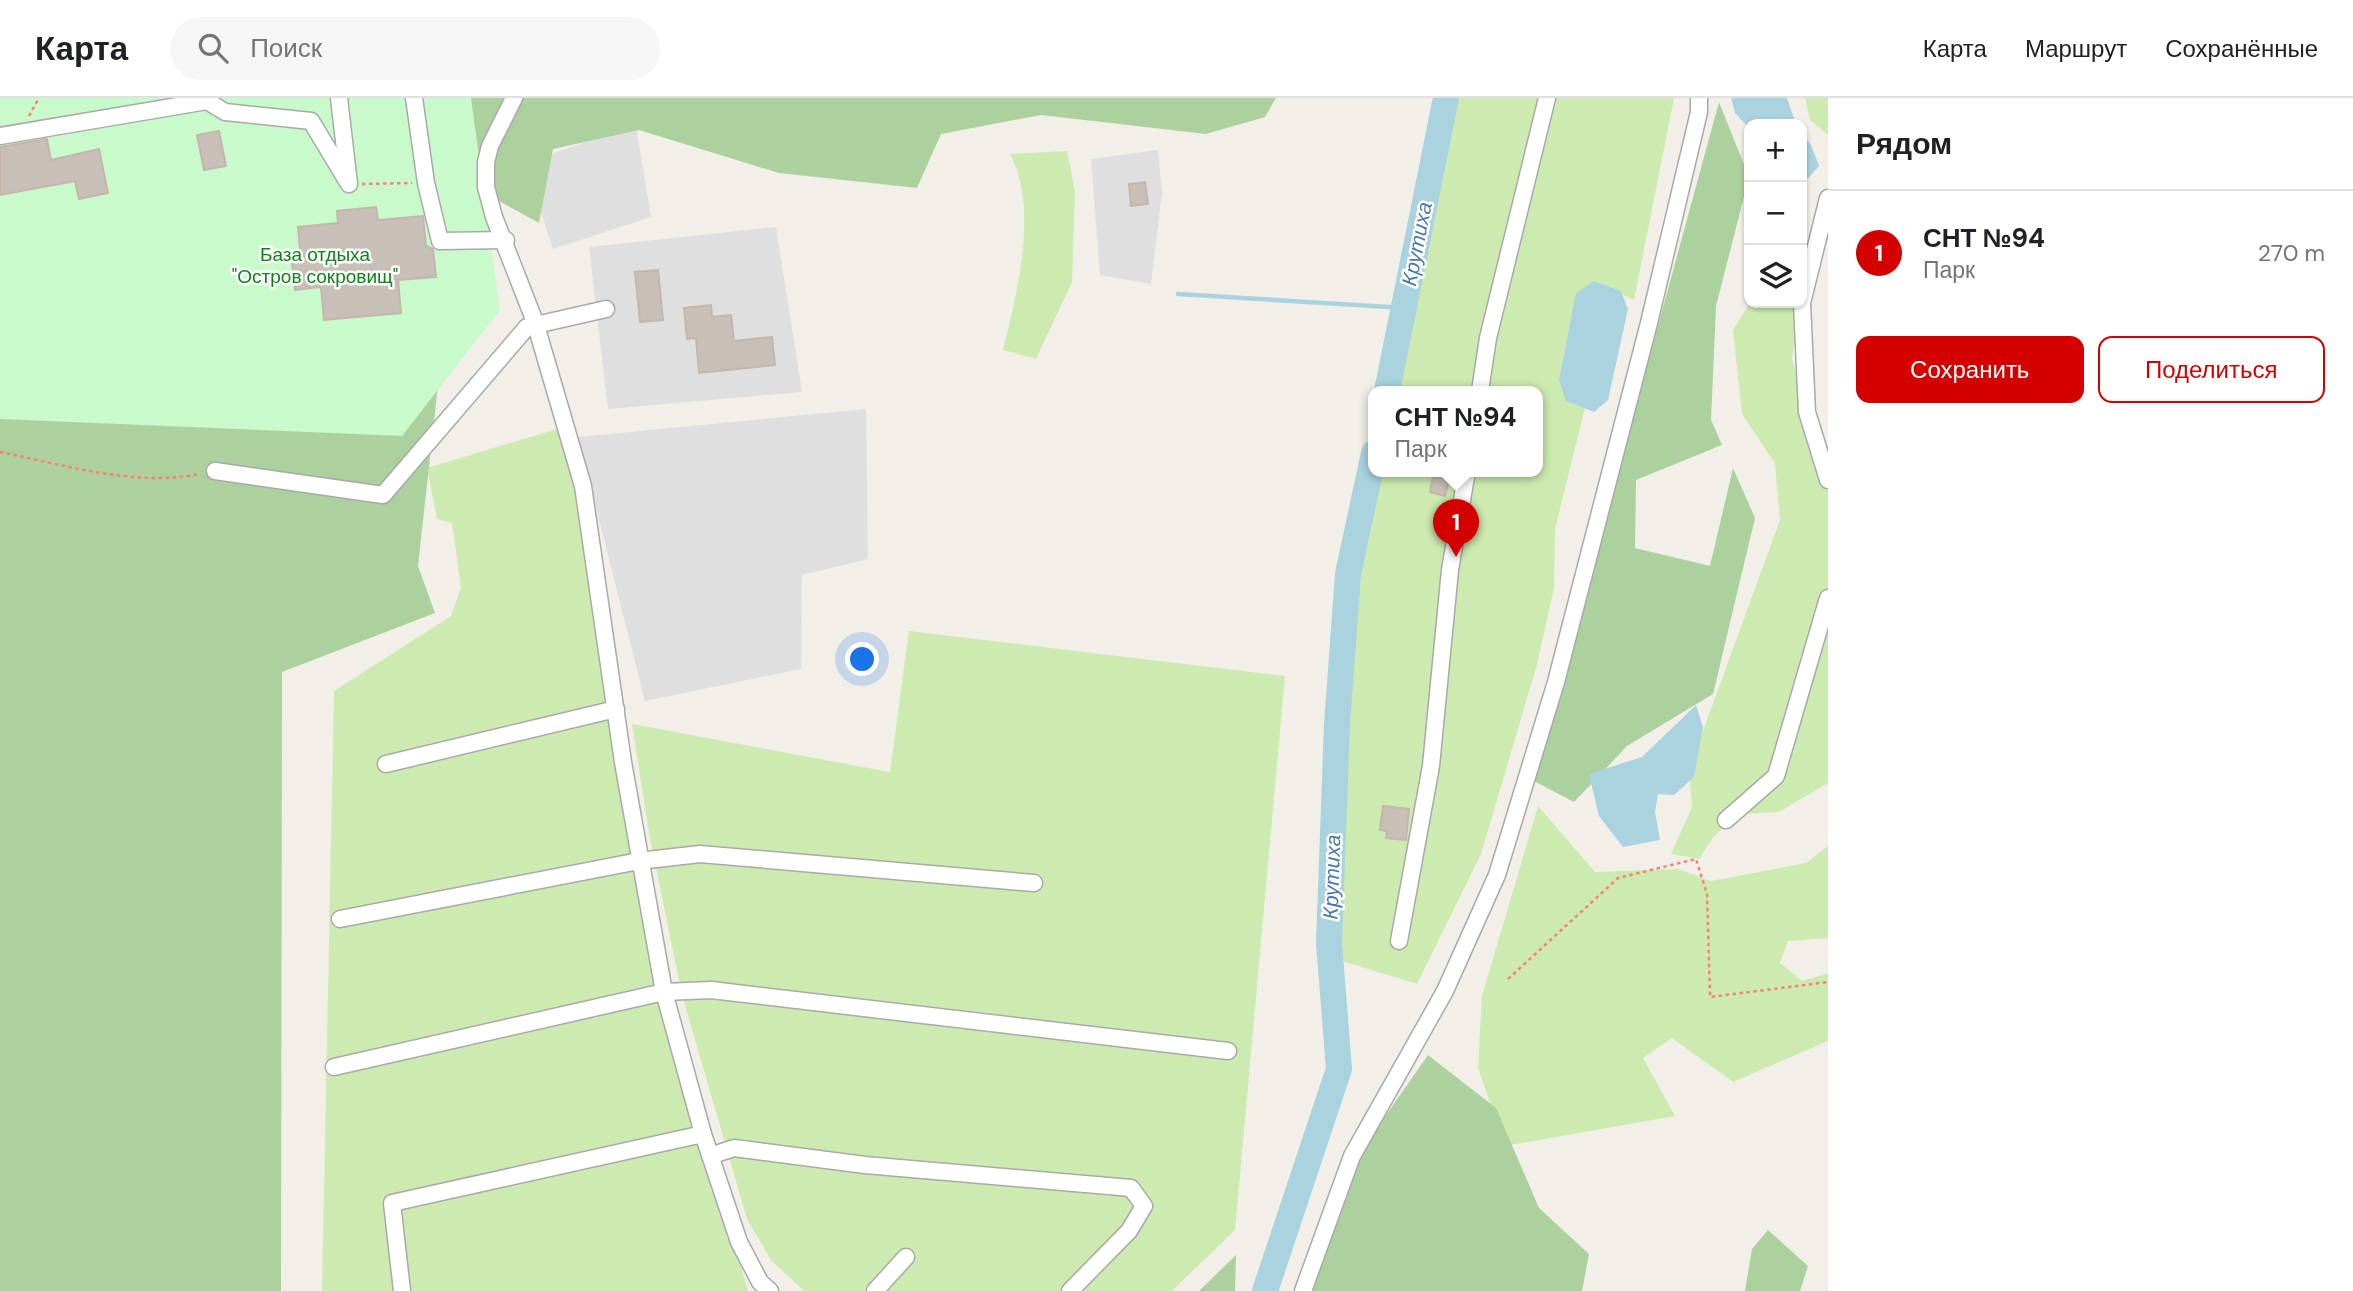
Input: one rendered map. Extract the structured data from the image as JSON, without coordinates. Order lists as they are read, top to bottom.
{
  "water": ["Крутиха"],
  "parks": ["База отдыха \"Остров сокровищ\""],
  "page": {
    "header": "Карта",
    "search": "Поиск",
    "nav": ["Карта", "Маршрут", "Сохранённые"],
    "heading": "Рядом",
    "map_buttons": ["+", "−"],
    "list": [
      {
        "mark": "1",
        "name": "СНТ №94",
        "note": "Парк",
        "value": "270 m"
      }
    ],
    "buttons": ["Сохранить", "Поделиться"],
    "popup": ["СНТ №94", "Парк"],
    "pins": "1"
  }
}
